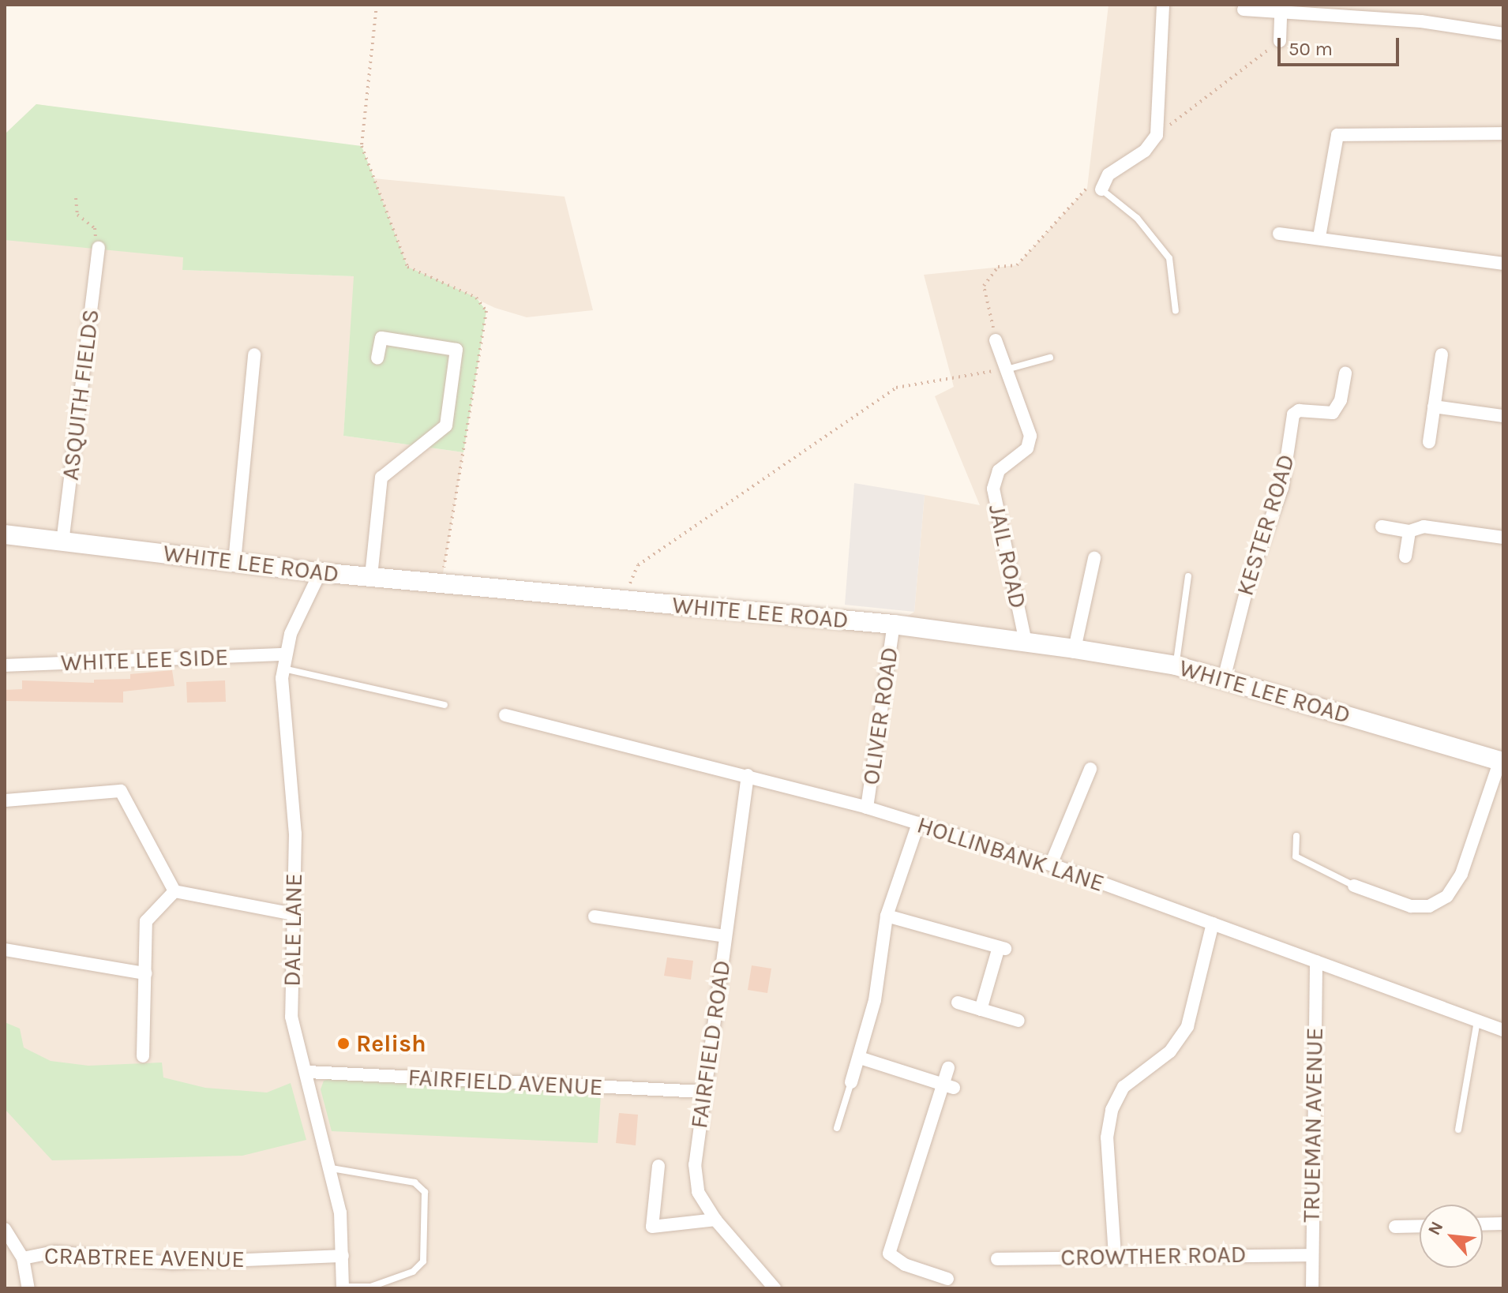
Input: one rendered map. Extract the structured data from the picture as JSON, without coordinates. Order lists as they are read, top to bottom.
{
  "streets": {
    "main road": ["WHITE LEE ROAD"],
    "street": [
      "ASQUITH FIELDS",
      "KESTER ROAD",
      "JAIL ROAD",
      "WHITE LEE SIDE",
      "OLIVER ROAD",
      "HOLLINBANK LANE",
      "DALE LANE",
      "FAIRFIELD ROAD",
      "FAIRFIELD AVENUE",
      "TRUEMAN AVENUE",
      "CROWTHER ROAD",
      "CRABTREE AVENUE"
    ]
  },
  "crossings": [
    ["ASQUITH FIELDS", "WHITE LEE ROAD"],
    ["KESTER ROAD", "WHITE LEE ROAD"],
    ["JAIL ROAD", "WHITE LEE ROAD"],
    ["WHITE LEE ROAD", "OLIVER ROAD"],
    ["WHITE LEE ROAD", "DALE LANE"],
    ["WHITE LEE SIDE", "DALE LANE"],
    ["OLIVER ROAD", "HOLLINBANK LANE"],
    ["HOLLINBANK LANE", "FAIRFIELD ROAD"],
    ["HOLLINBANK LANE", "TRUEMAN AVENUE"],
    ["DALE LANE", "FAIRFIELD AVENUE"],
    ["DALE LANE", "CRABTREE AVENUE"],
    ["FAIRFIELD ROAD", "FAIRFIELD AVENUE"],
    ["TRUEMAN AVENUE", "CROWTHER ROAD"]
  ],
  "places": ["Relish"],
  "scale_bar": "50 m",
  "north": "top left"
}
